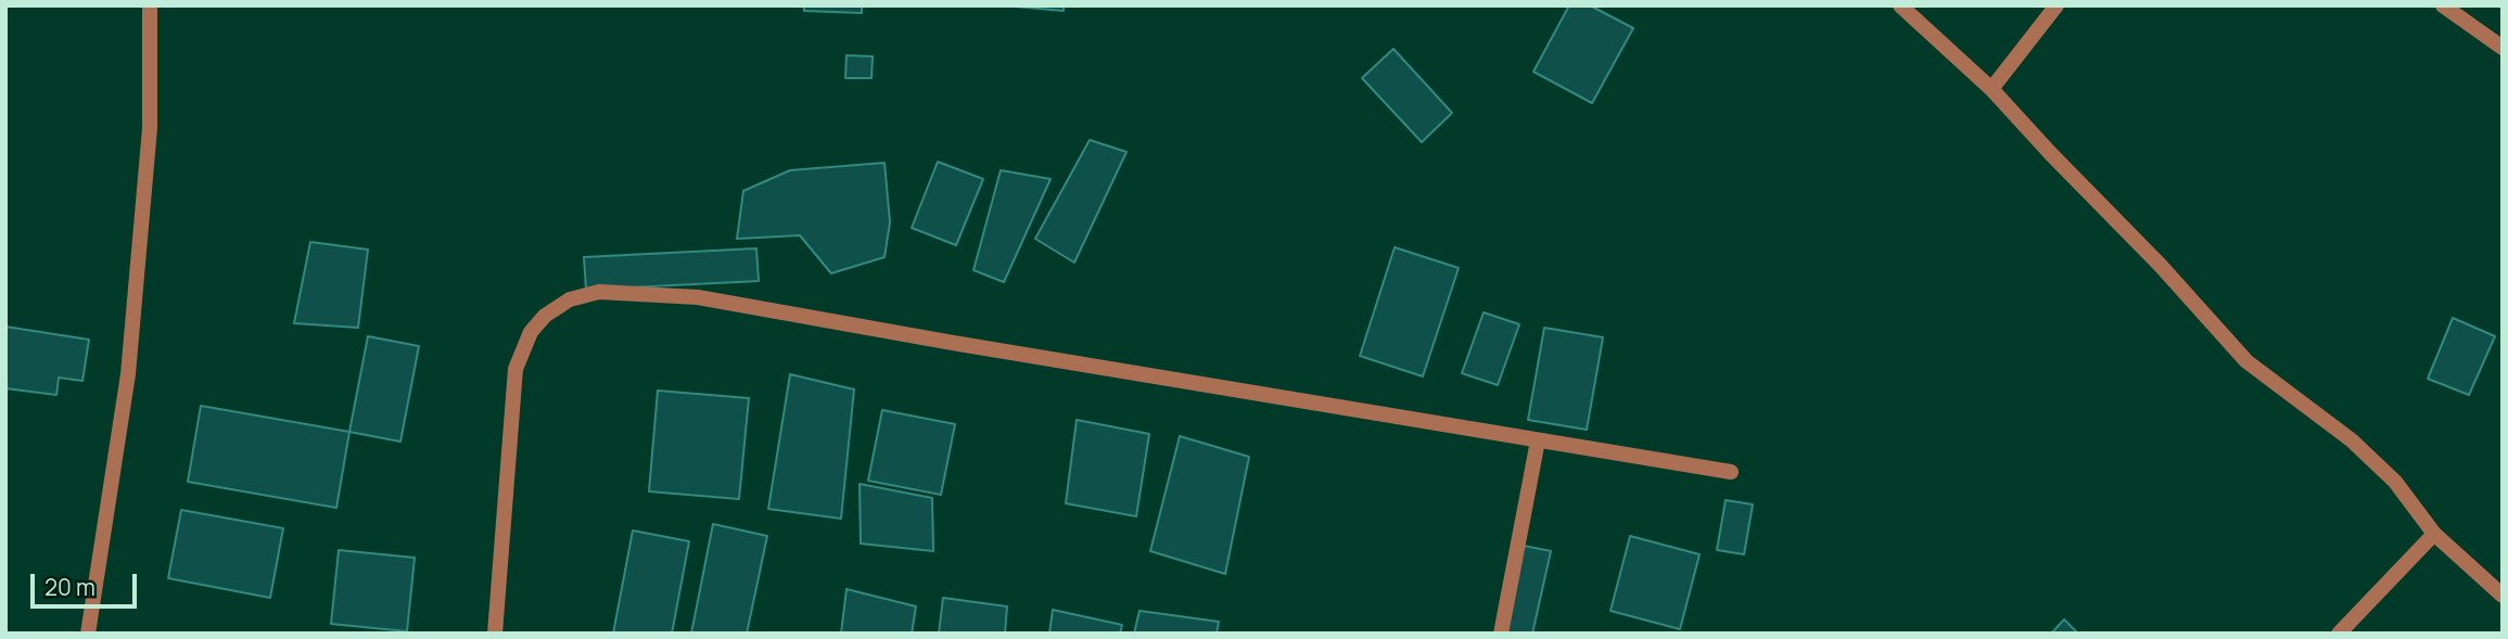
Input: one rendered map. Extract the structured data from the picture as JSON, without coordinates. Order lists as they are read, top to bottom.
{
  "scale_bar": "20 m"
}
